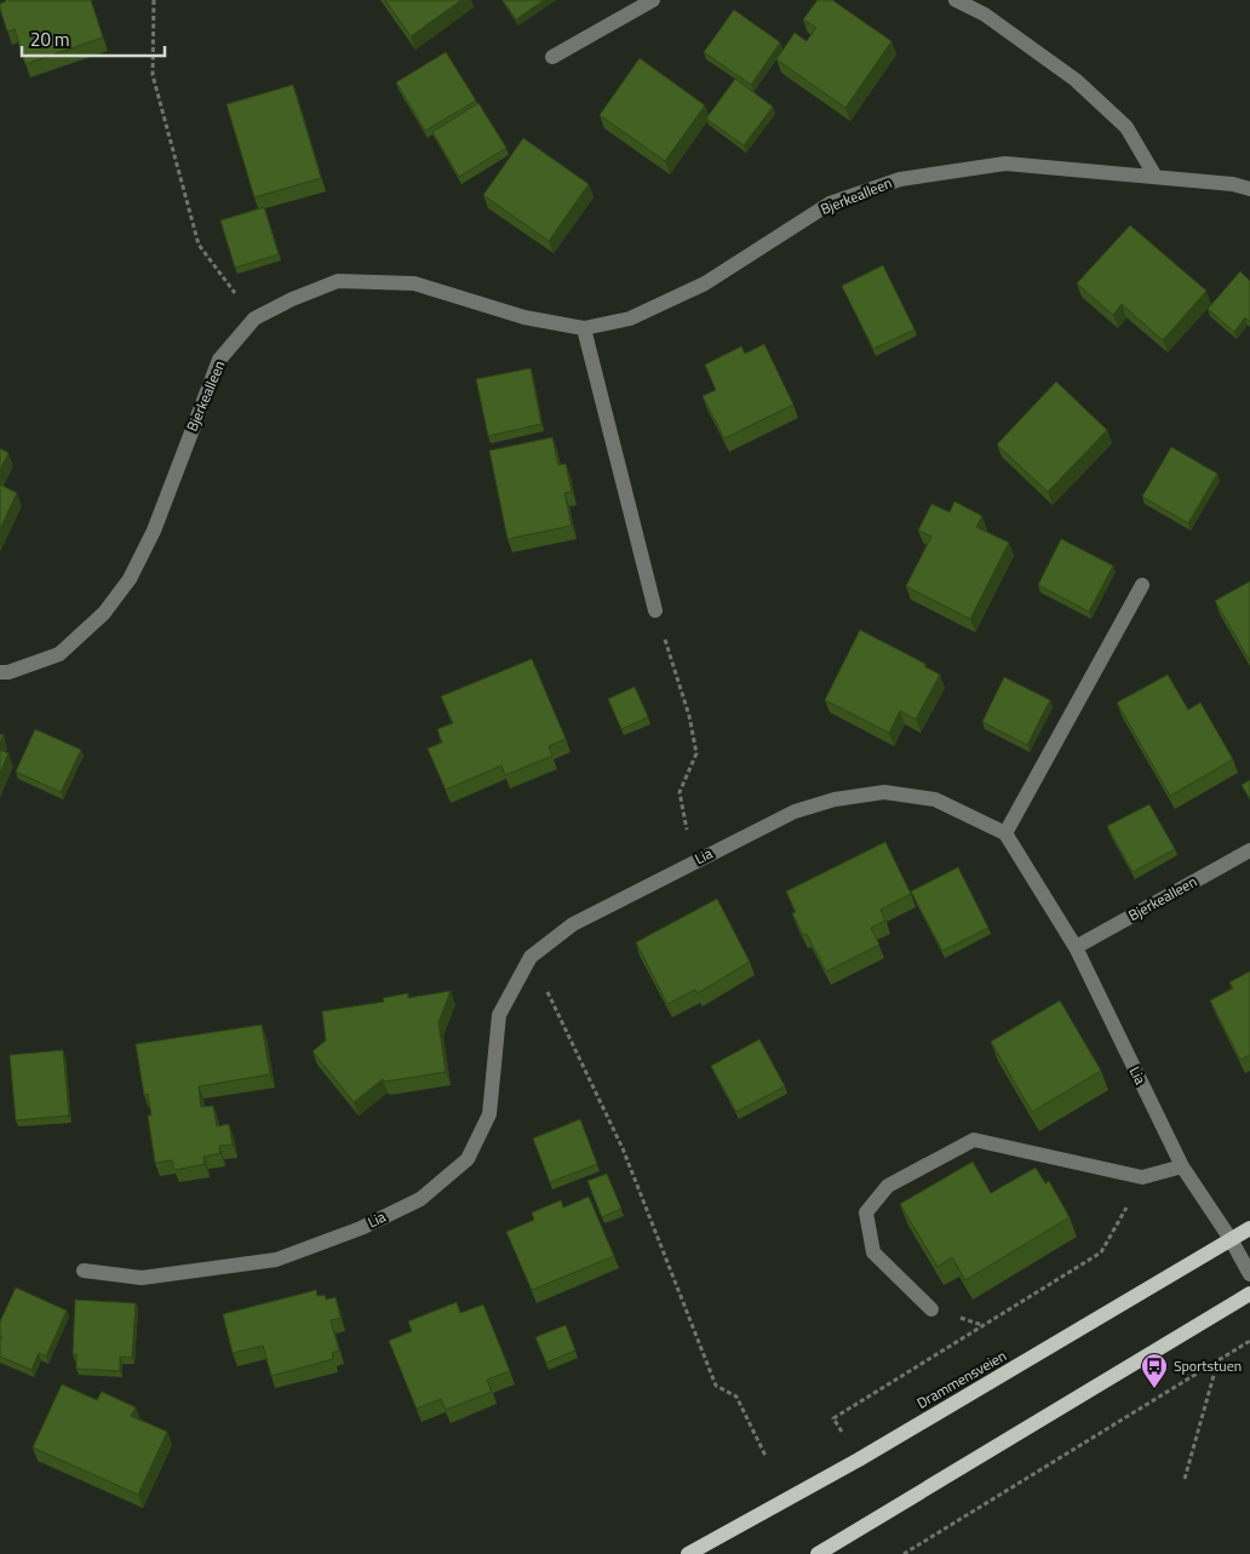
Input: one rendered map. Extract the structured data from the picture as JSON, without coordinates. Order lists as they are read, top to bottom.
{
  "streets": {
    "main road": ["Drammensveien"],
    "street": ["Bjerkealleen", "Lia"]
  },
  "crossings": [
    ["Bjerkealleen", "Lia"],
    ["Lia", "Drammensveien"]
  ],
  "places": {
    "bus stop": ["Sportstuen"]
  },
  "scale_bar": "20 m"
}
